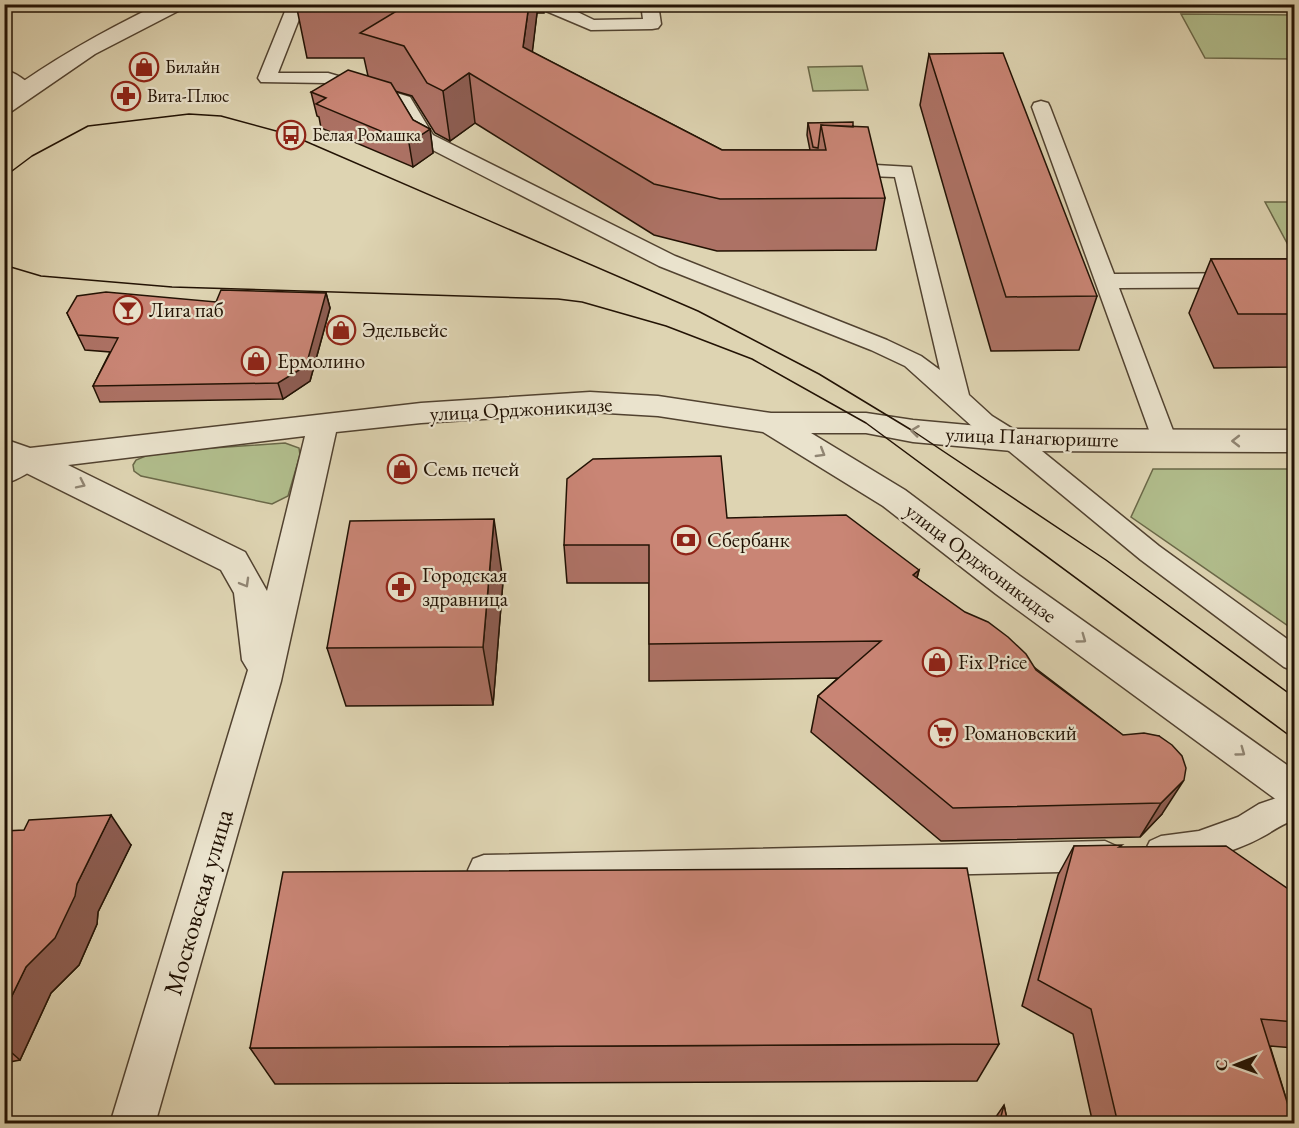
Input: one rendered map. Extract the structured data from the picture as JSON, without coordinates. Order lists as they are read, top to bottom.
{
  "streets": {
    "street": ["улица Орджоникидзе", "улица Панагюриште", "Московская улица"]
  },
  "crossings": [
    ["улица Орджоникидзе", "улица Панагюриште"],
    ["улица Орджоникидзе", "Московская улица"]
  ],
  "one_way": ["улица Орджоникидзе", "улица Панагюриште"],
  "places": {
    "shop": [
      "Билайн",
      "Эдельвейс",
      "Ермолино",
      "Семь печей",
      "Fix Price"
    ],
    "pharmacy": ["Вита-Плюс", "Городская здравница"],
    "bus stop": ["Белая Ромашка"],
    "bar": ["Лига паб"],
    "bank": ["Сбербанк"],
    "supermarket": ["Романовский"]
  },
  "north": "left"
}
